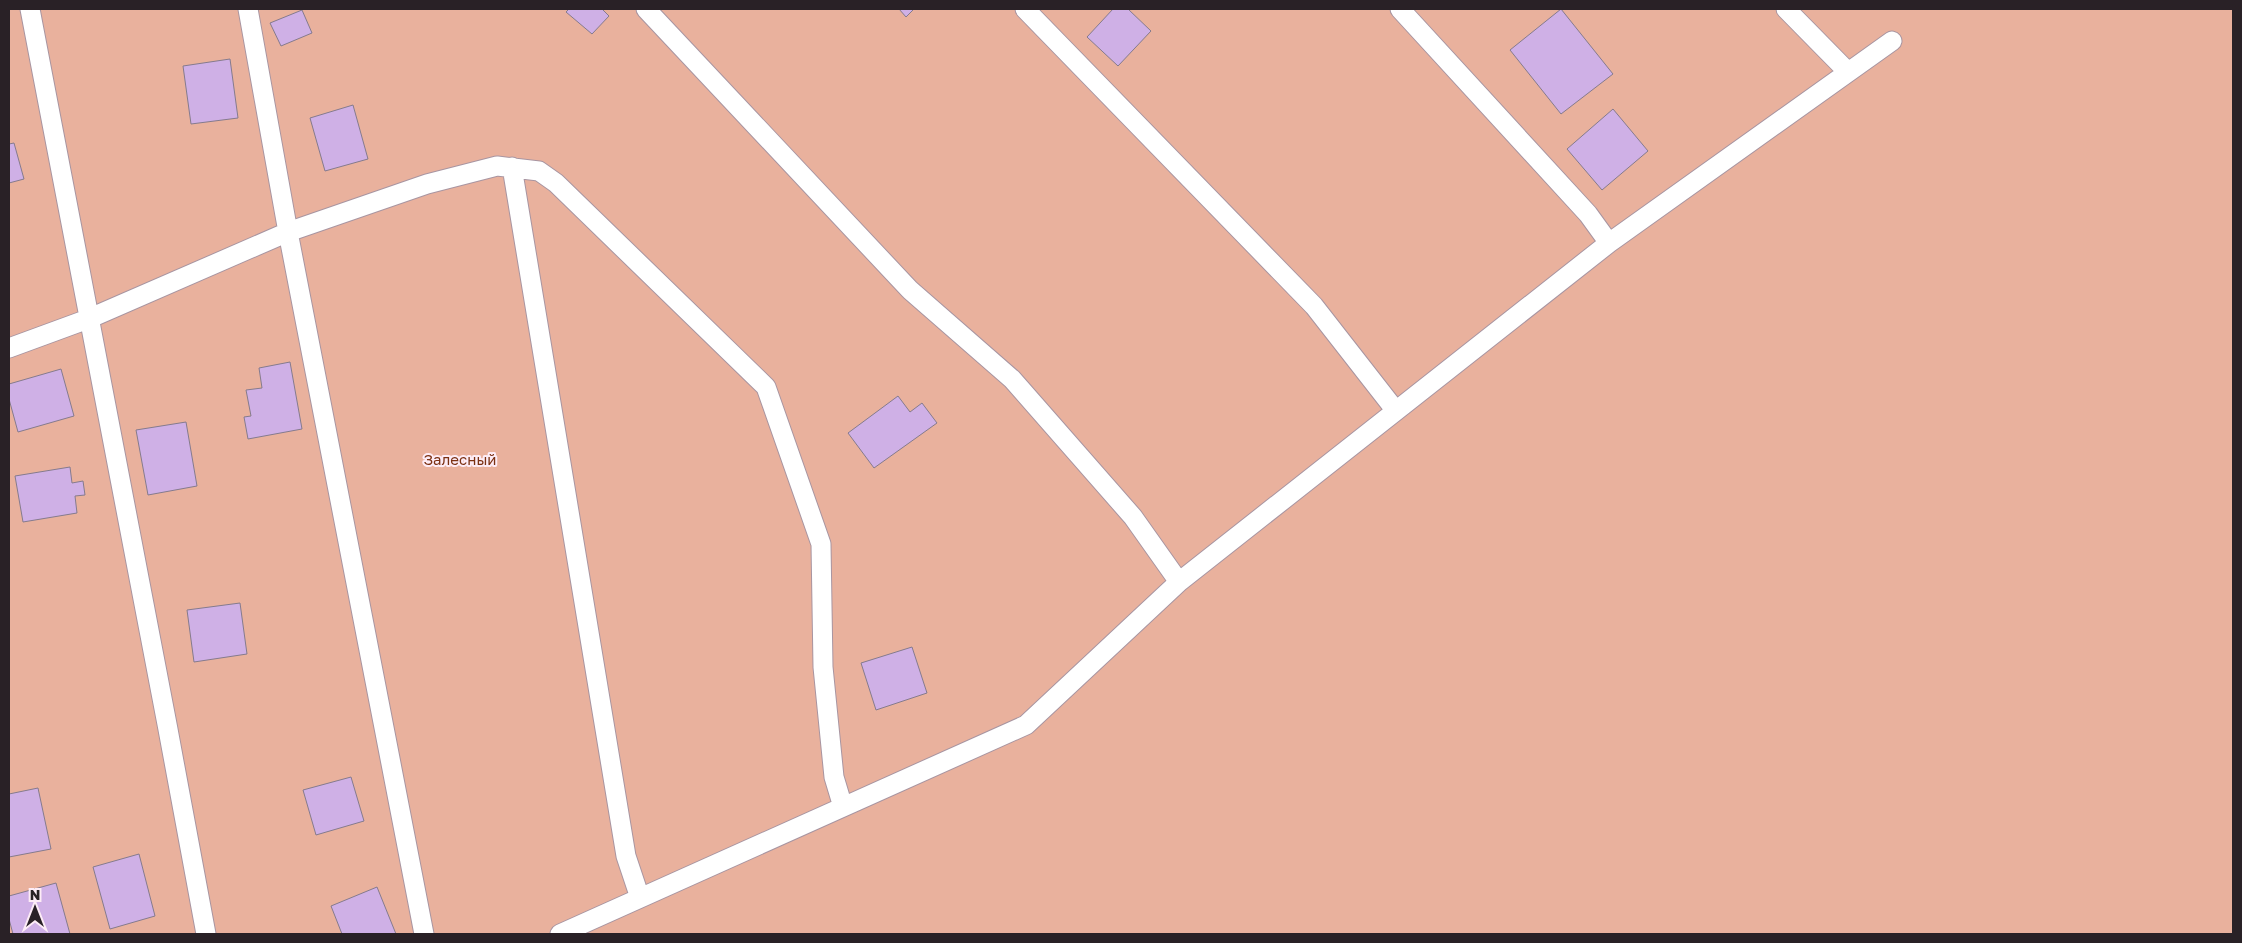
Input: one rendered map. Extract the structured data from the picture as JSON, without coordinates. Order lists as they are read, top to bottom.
{
  "parks": ["Залесный"],
  "north": "top"
}
